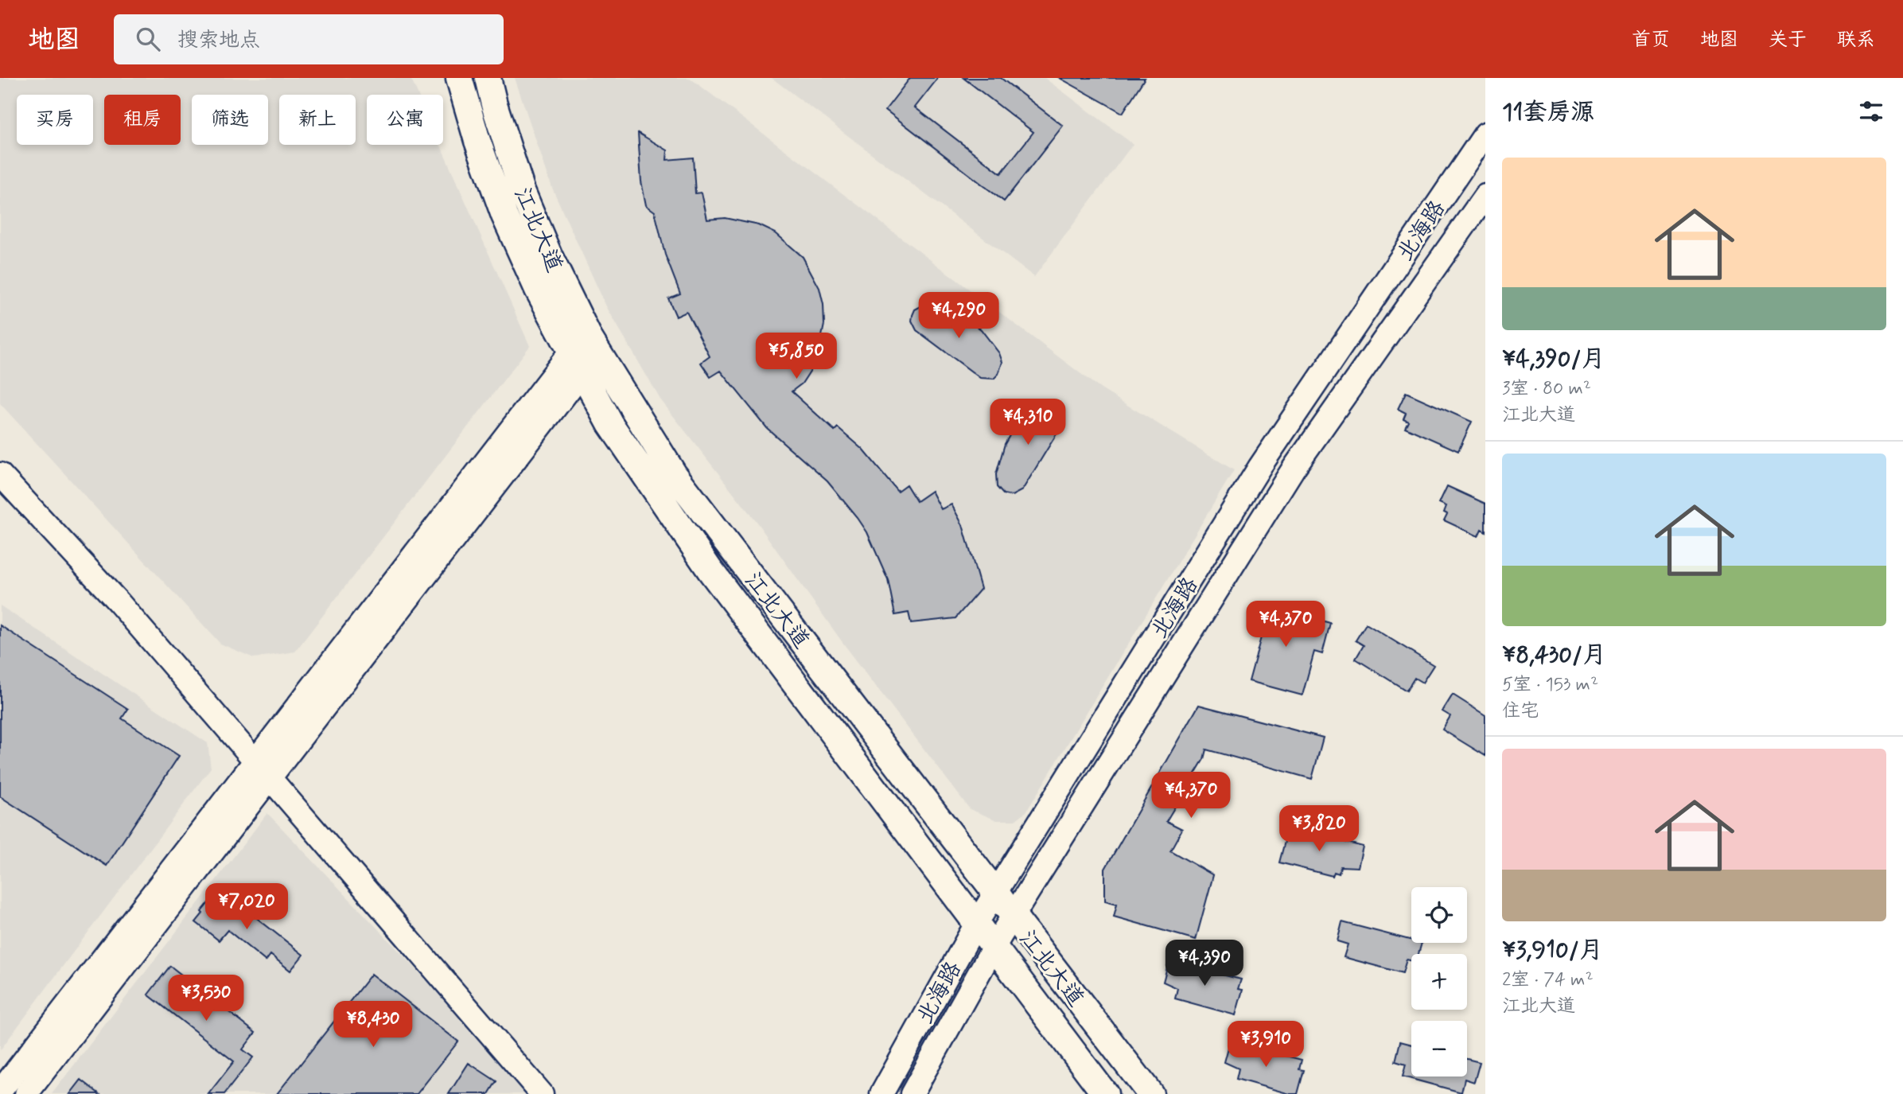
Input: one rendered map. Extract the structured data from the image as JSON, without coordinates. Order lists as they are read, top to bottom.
{
  "streets": {
    "main road": ["江北大道"],
    "street": ["北海路"]
  },
  "crossings": [
    ["江北大道", "北海路"]
  ],
  "page": {
    "header": "地图",
    "search": "搜索地点",
    "nav": [
      "首页",
      "地图",
      "关于",
      "联系"
    ],
    "heading": "11套房源",
    "chip": [
      "买房",
      "租房",
      "筛选",
      "新上",
      "公寓"
    ],
    "list": [
      {
        "name": "¥4,390/月",
        "note": "3室 · 80 m² · 江北大道"
      },
      {
        "name": "¥8,430/月",
        "note": "5室 · 153 m² · 住宅"
      },
      {
        "name": "¥3,910/月",
        "note": "2室 · 74 m² · 江北大道"
      }
    ],
    "price": [
      "¥4,290",
      "¥5,850",
      "¥4,310",
      "¥4,370",
      "¥4,370",
      "¥3,820",
      "¥7,020",
      "¥4,390",
      "¥3,530",
      "¥8,430",
      "¥3,910"
    ],
    "map_buttons": ["+", "−"]
  }
}
